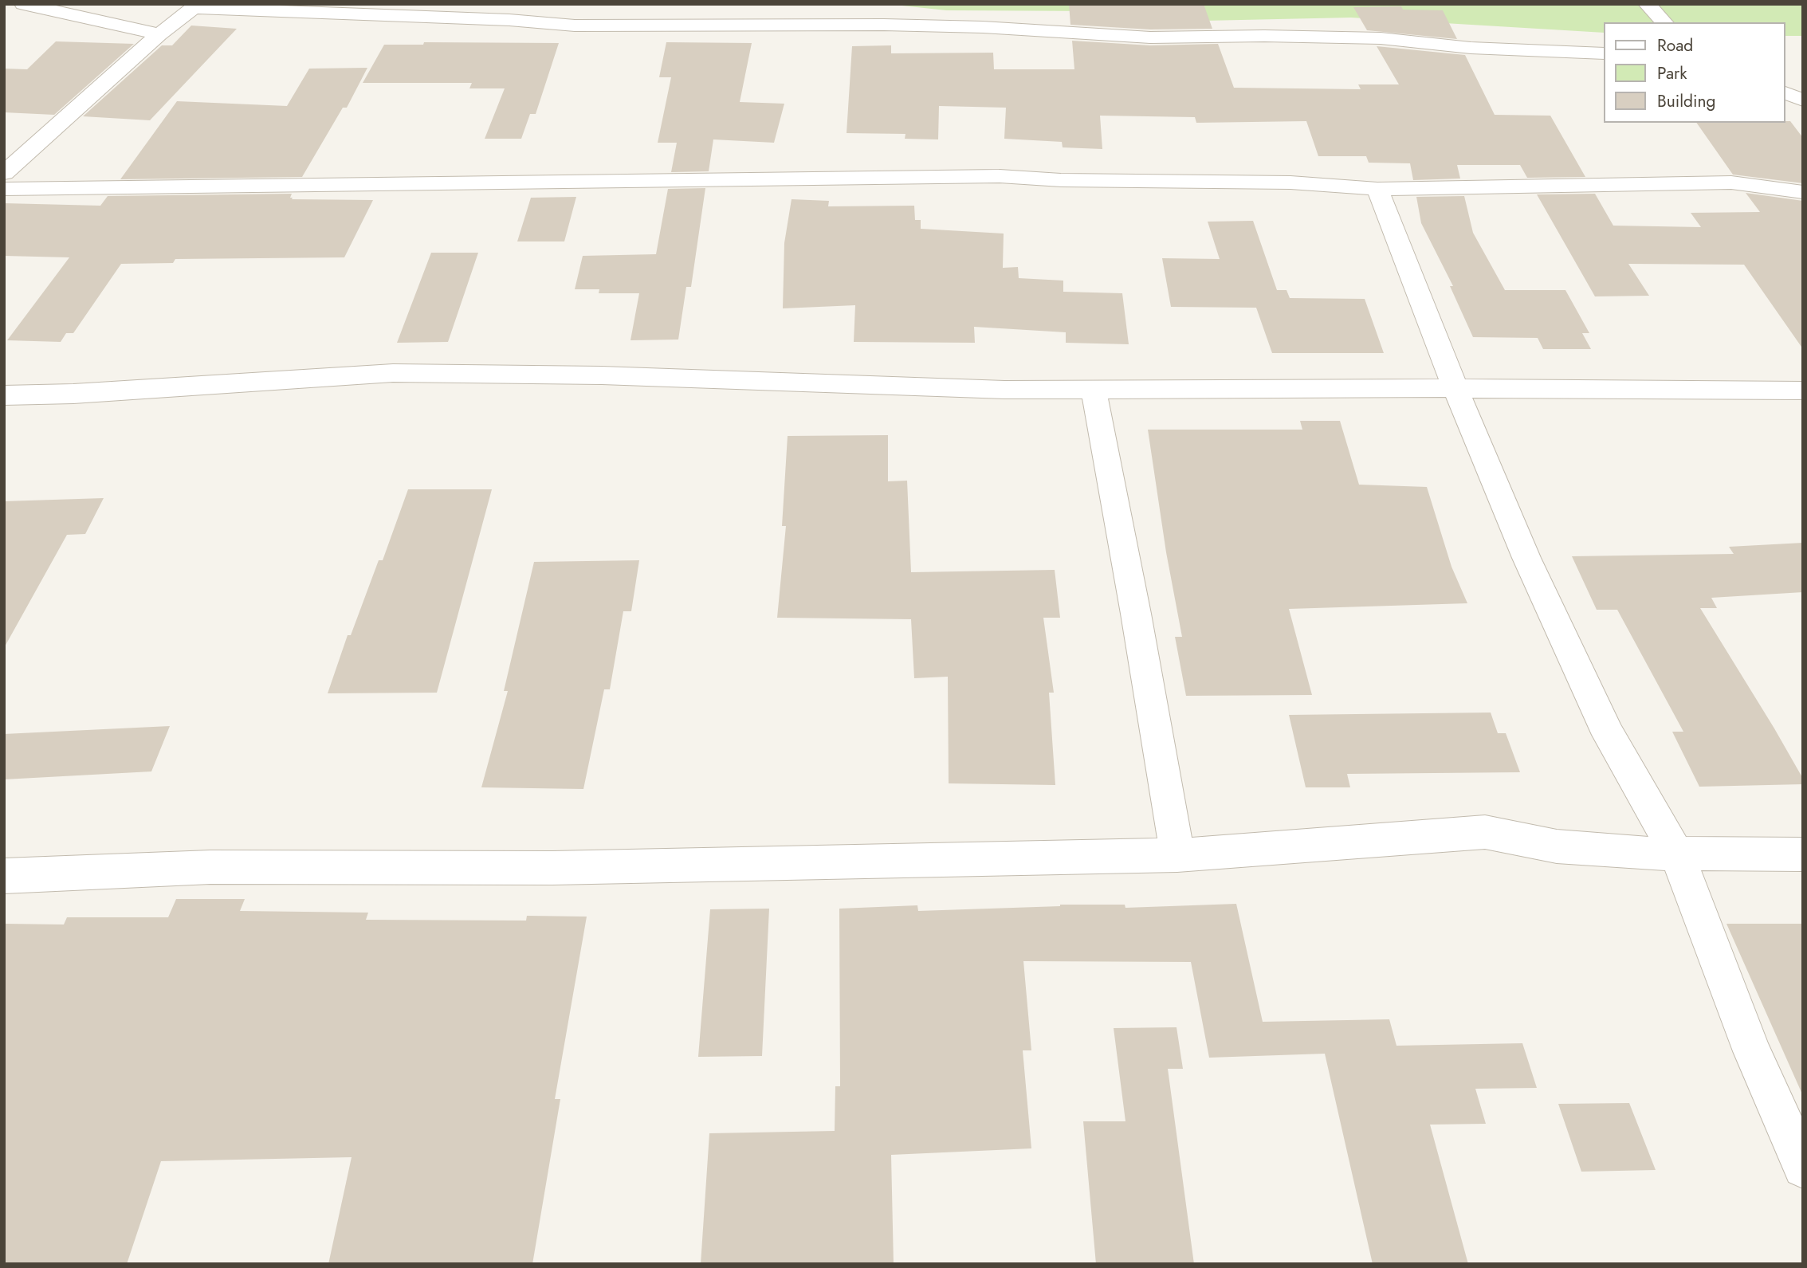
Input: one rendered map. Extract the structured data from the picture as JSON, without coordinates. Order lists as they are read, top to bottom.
{
  "legend": ["Road", "Park", "Building"]
}
